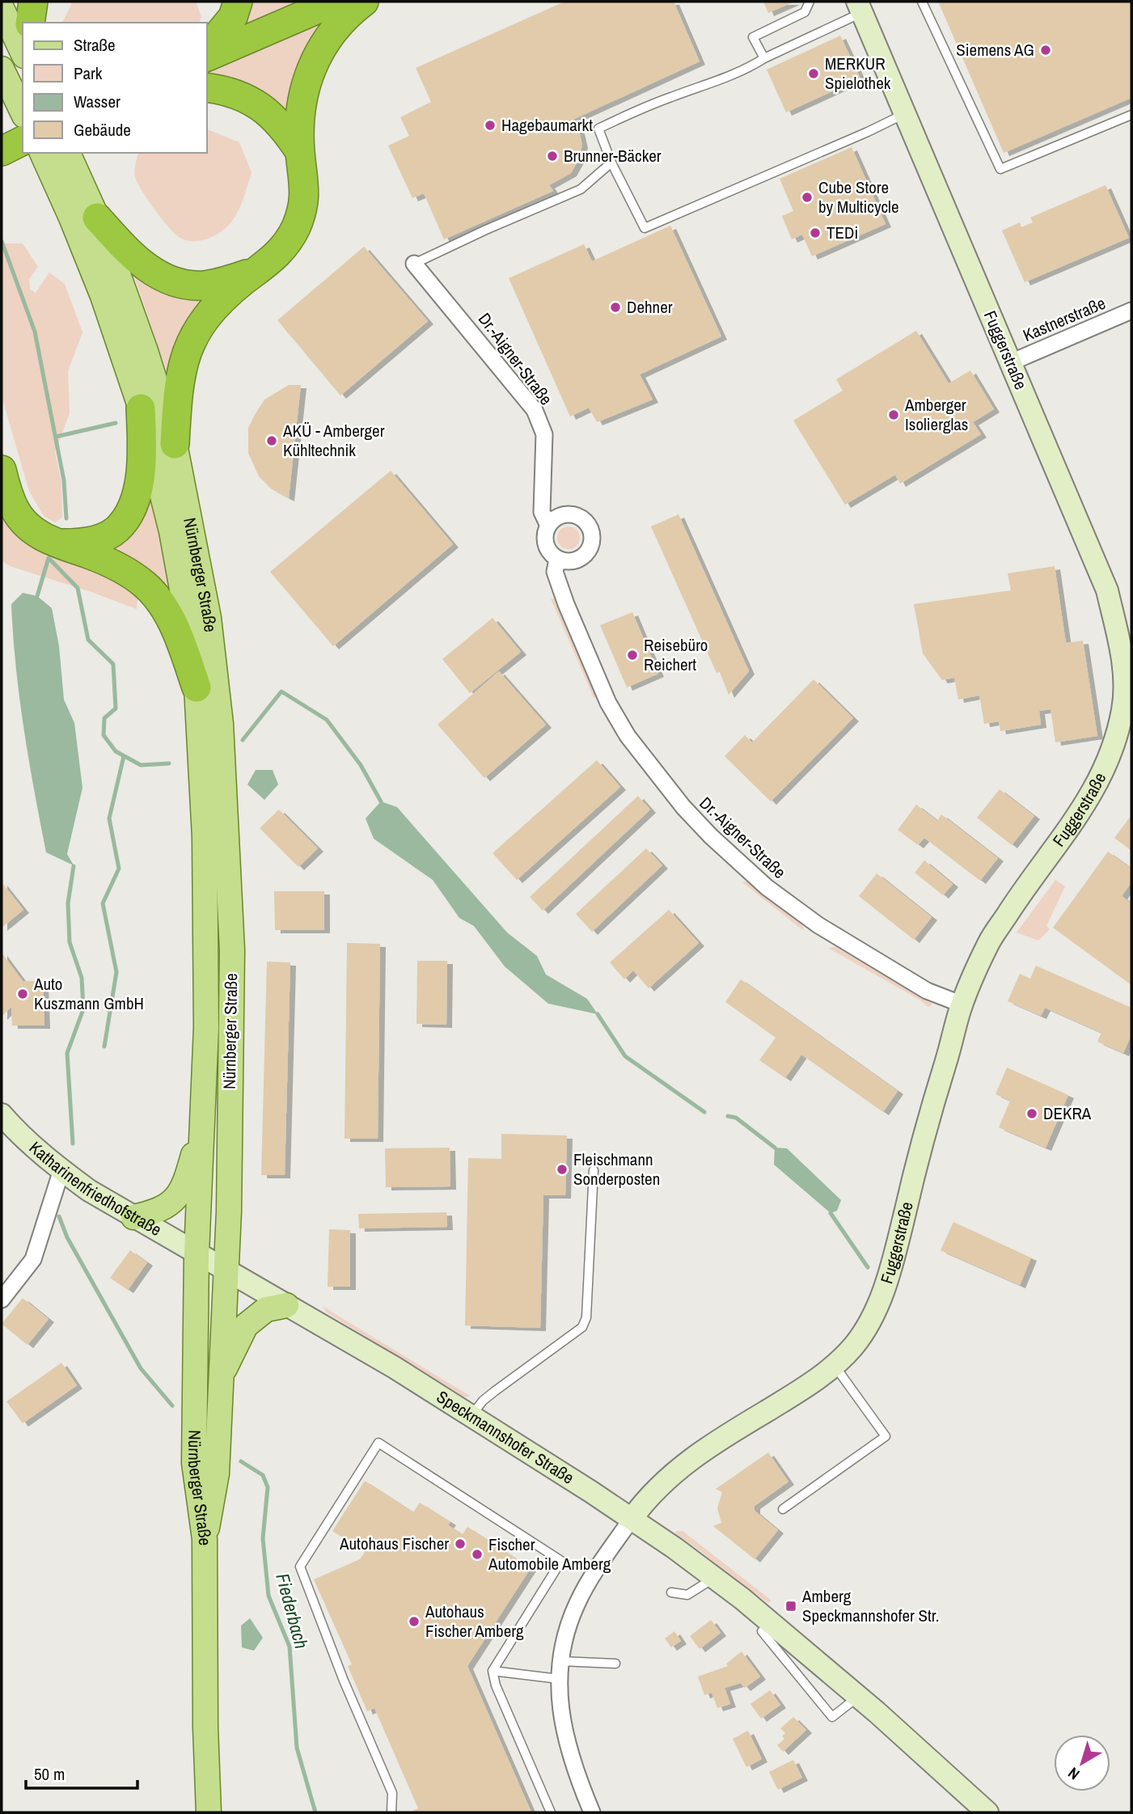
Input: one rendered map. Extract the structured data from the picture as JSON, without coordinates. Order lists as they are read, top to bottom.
{
  "streets": {
    "main road": ["Nürnberger Straße"],
    "street": [
      "Kastnerstraße",
      "Fuggerstraße",
      "Dr.-Aigner-Straße",
      "Katharinenfriedhofstraße",
      "Speckmannshofer Straße"
    ]
  },
  "crossings": [
    ["Kastnerstraße", "Fuggerstraße"],
    ["Fuggerstraße", "Dr.-Aigner-Straße"],
    ["Fuggerstraße", "Speckmannshofer Straße"],
    ["Nürnberger Straße", "Katharinenfriedhofstraße"],
    ["Nürnberger Straße", "Speckmannshofer Straße"],
    ["Katharinenfriedhofstraße", "Speckmannshofer Straße"]
  ],
  "water": ["Fiederbach"],
  "places": {
    "other": [
      "Siemens AG",
      "MERKUR Spielothek",
      "Hagebaumarkt",
      "Brunner-Bäcker",
      "Cube Store by Multicycle",
      "TEDi",
      "Dehner",
      "Amberger Isolierglas",
      "AKÜ - Amberger Kühltechnik",
      "Reisebüro Reichert",
      "Auto Kuszmann GmbH",
      "DEKRA",
      "Fleischmann Sonderposten",
      "Autohaus Fischer",
      "Fischer Automobile Amberg",
      "Autohaus Fischer Amberg"
    ],
    "transit": ["Amberg Speckmannshofer Str."]
  },
  "legend": [
    "Straße",
    "Park",
    "Wasser",
    "Gebäude"
  ],
  "scale_bar": "50 m",
  "north": "bottom left"
}
